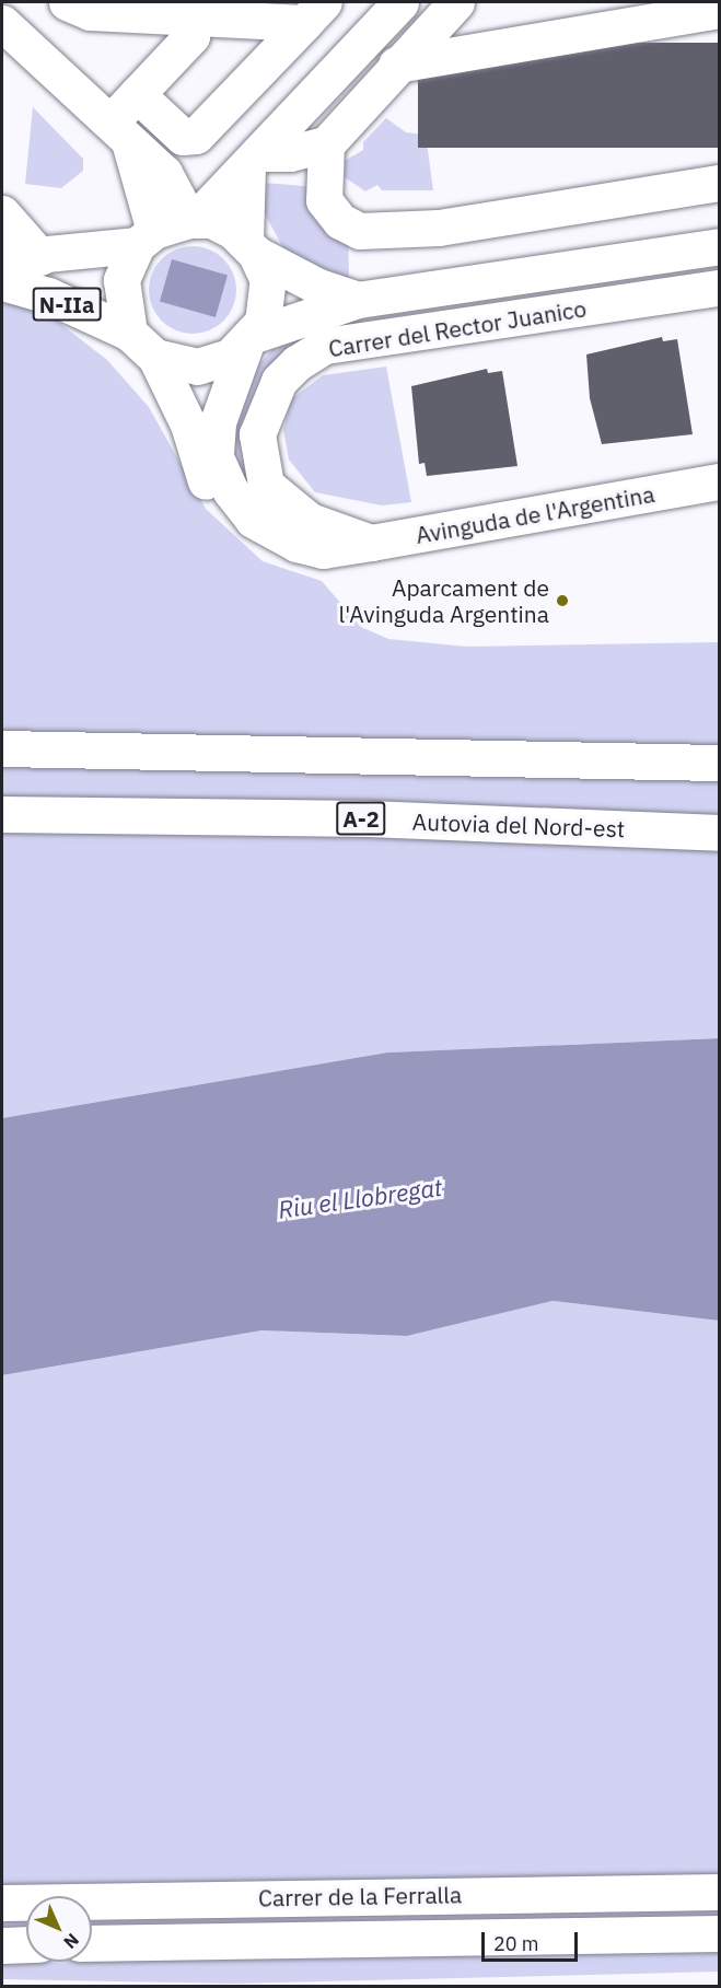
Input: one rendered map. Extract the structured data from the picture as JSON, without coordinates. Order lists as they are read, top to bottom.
{
  "streets": {
    "main road": [
      "N-IIa",
      "Carrer del Rector Juanico",
      "Avinguda de l'Argentina",
      "A-2",
      "Autovia del Nord-est",
      "Carrer de la Ferralla"
    ]
  },
  "crossings": [
    ["N-IIa", "Carrer del Rector Juanico"],
    ["N-IIa", "Avinguda de l'Argentina"],
    ["Carrer del Rector Juanico", "Avinguda de l'Argentina"]
  ],
  "water": ["Riu el Llobregat"],
  "places": ["Aparcament de l'Avinguda Argentina"],
  "scale_bar": "20 m",
  "north": "bottom right"
}
